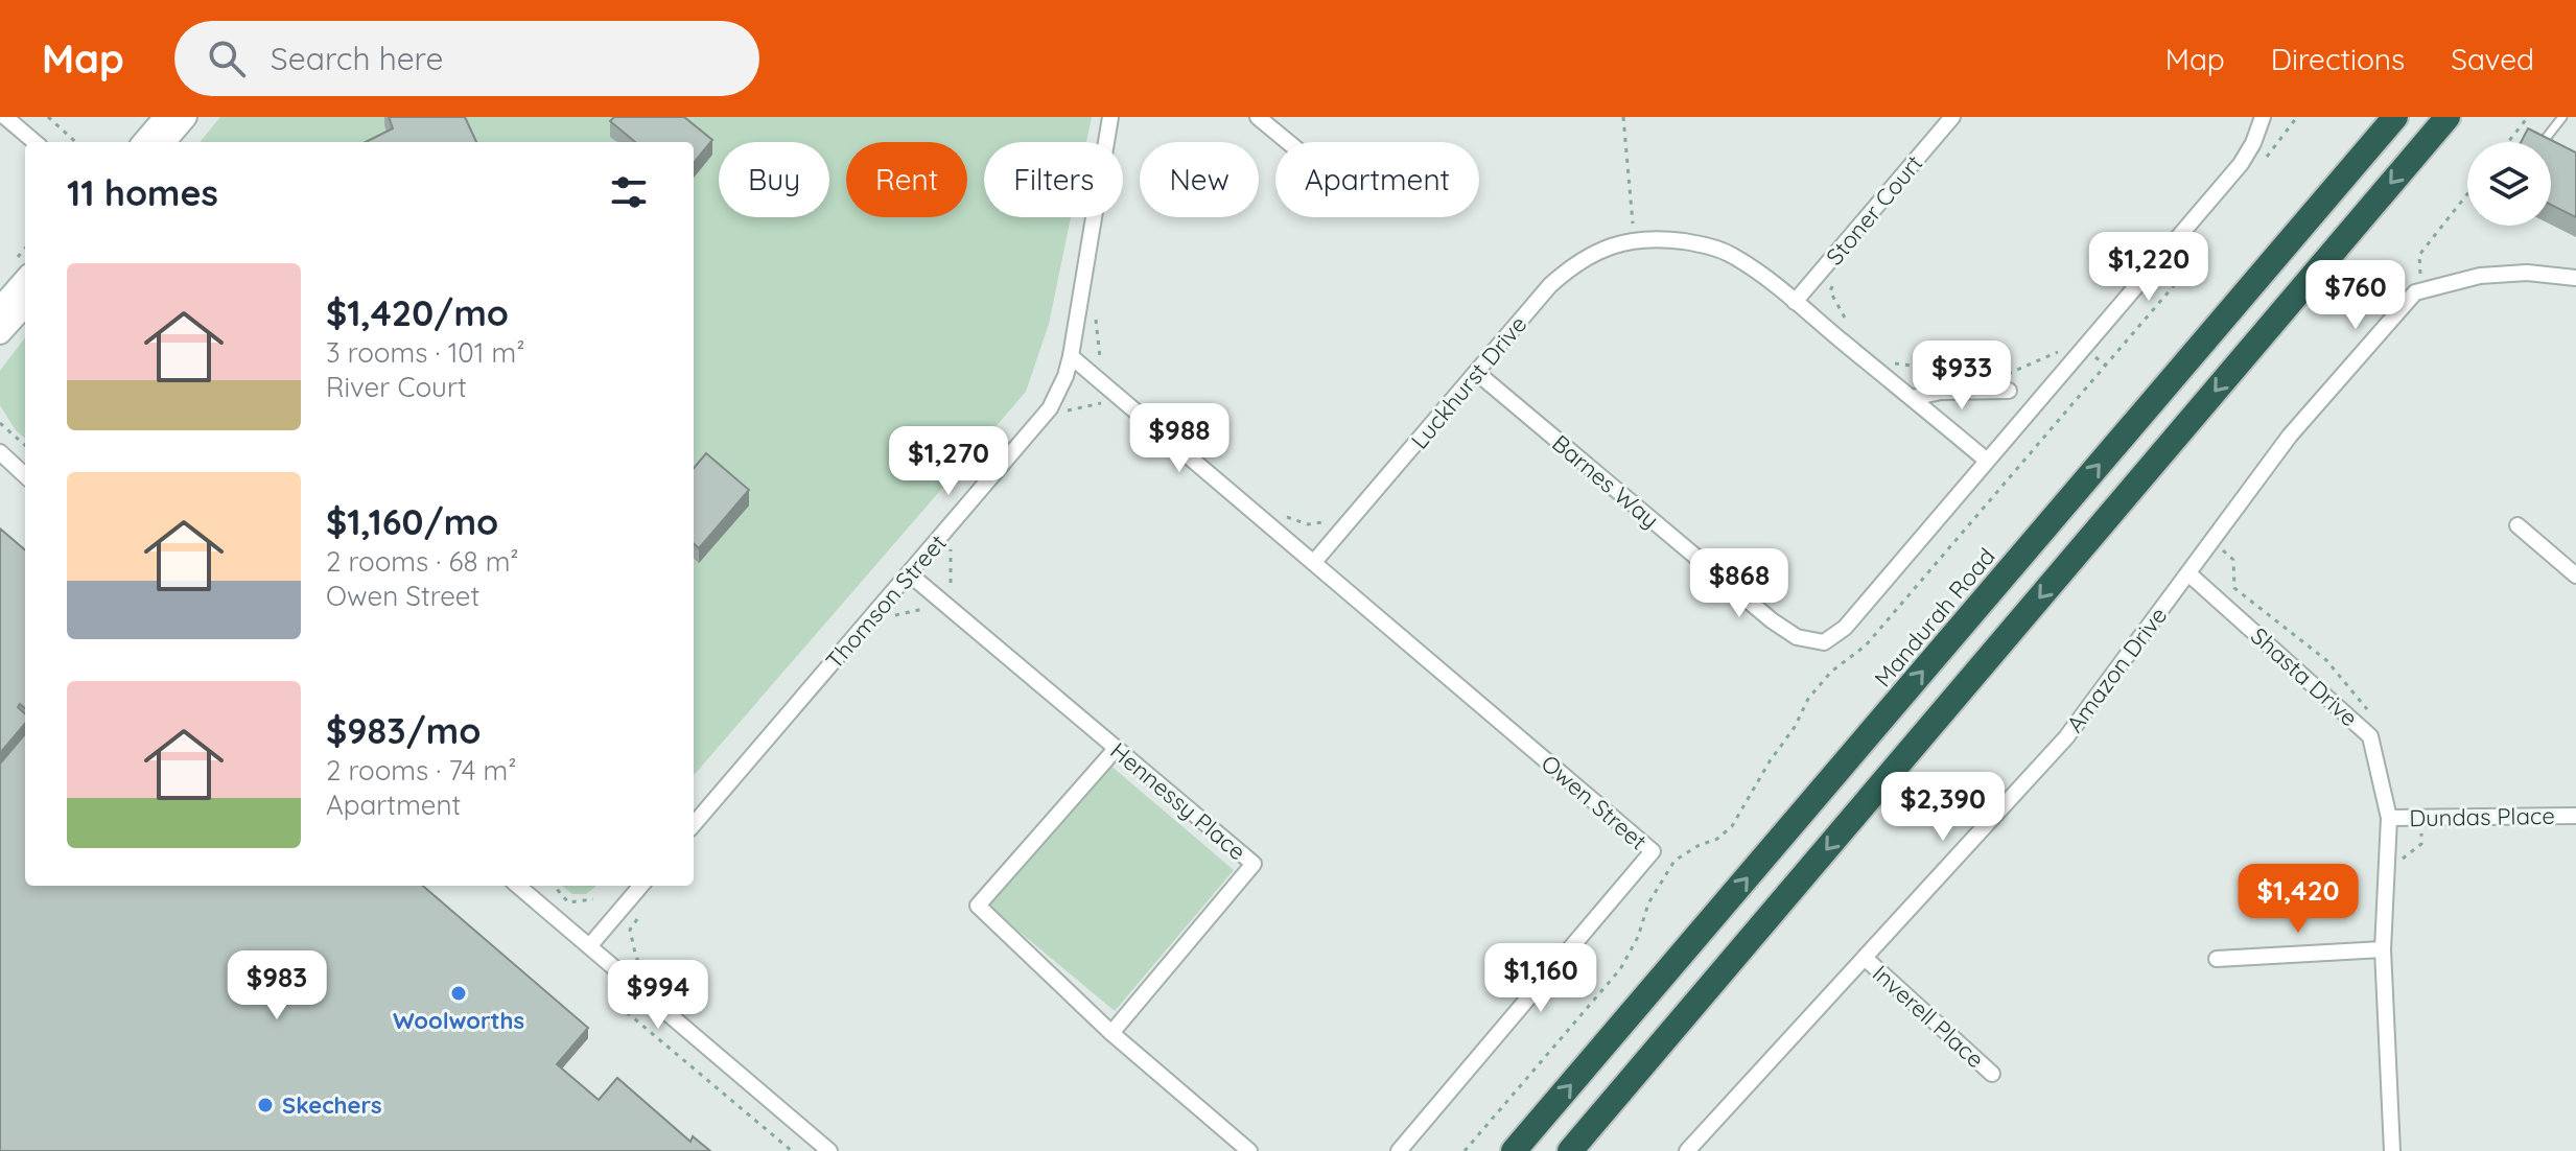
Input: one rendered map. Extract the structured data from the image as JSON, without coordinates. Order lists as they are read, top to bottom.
{
  "streets": {
    "highway": ["Mandurah Road"],
    "street": [
      "Stoner Court",
      "Luckhurst Drive",
      "Barnes Way",
      "Thomson Street",
      "Amazon Drive",
      "Shasta Drive",
      "Hennessy Place",
      "Owen Street",
      "Dundas Place",
      "Inverell Place"
    ]
  },
  "crossings": [
    ["Stoner Court", "Luckhurst Drive"],
    ["Luckhurst Drive", "Barnes Way"],
    ["Luckhurst Drive", "Owen Street"],
    ["Thomson Street", "Hennessy Place"],
    ["Amazon Drive", "Shasta Drive"],
    ["Amazon Drive", "Inverell Place"],
    ["Shasta Drive", "Dundas Place"]
  ],
  "places": ["Woolworths", "Skechers"],
  "page": {
    "header": "Map",
    "search": "Search here",
    "nav": ["Map", "Directions", "Saved"],
    "chip": [
      "Buy",
      "Rent",
      "Filters",
      "New",
      "Apartment"
    ],
    "heading": "11 homes",
    "price": [
      "$1,220",
      "$760",
      "$933",
      "$988",
      "$1,270",
      "$868",
      "$2,390",
      "$1,420",
      "$1,160",
      "$983",
      "$994"
    ],
    "list": [
      {
        "name": "$1,420/mo",
        "note": "3 rooms · 101 m² · River Court"
      },
      {
        "name": "$1,160/mo",
        "note": "2 rooms · 68 m² · Owen Street"
      },
      {
        "name": "$983/mo",
        "note": "2 rooms · 74 m² · Apartment"
      }
    ]
  }
}
